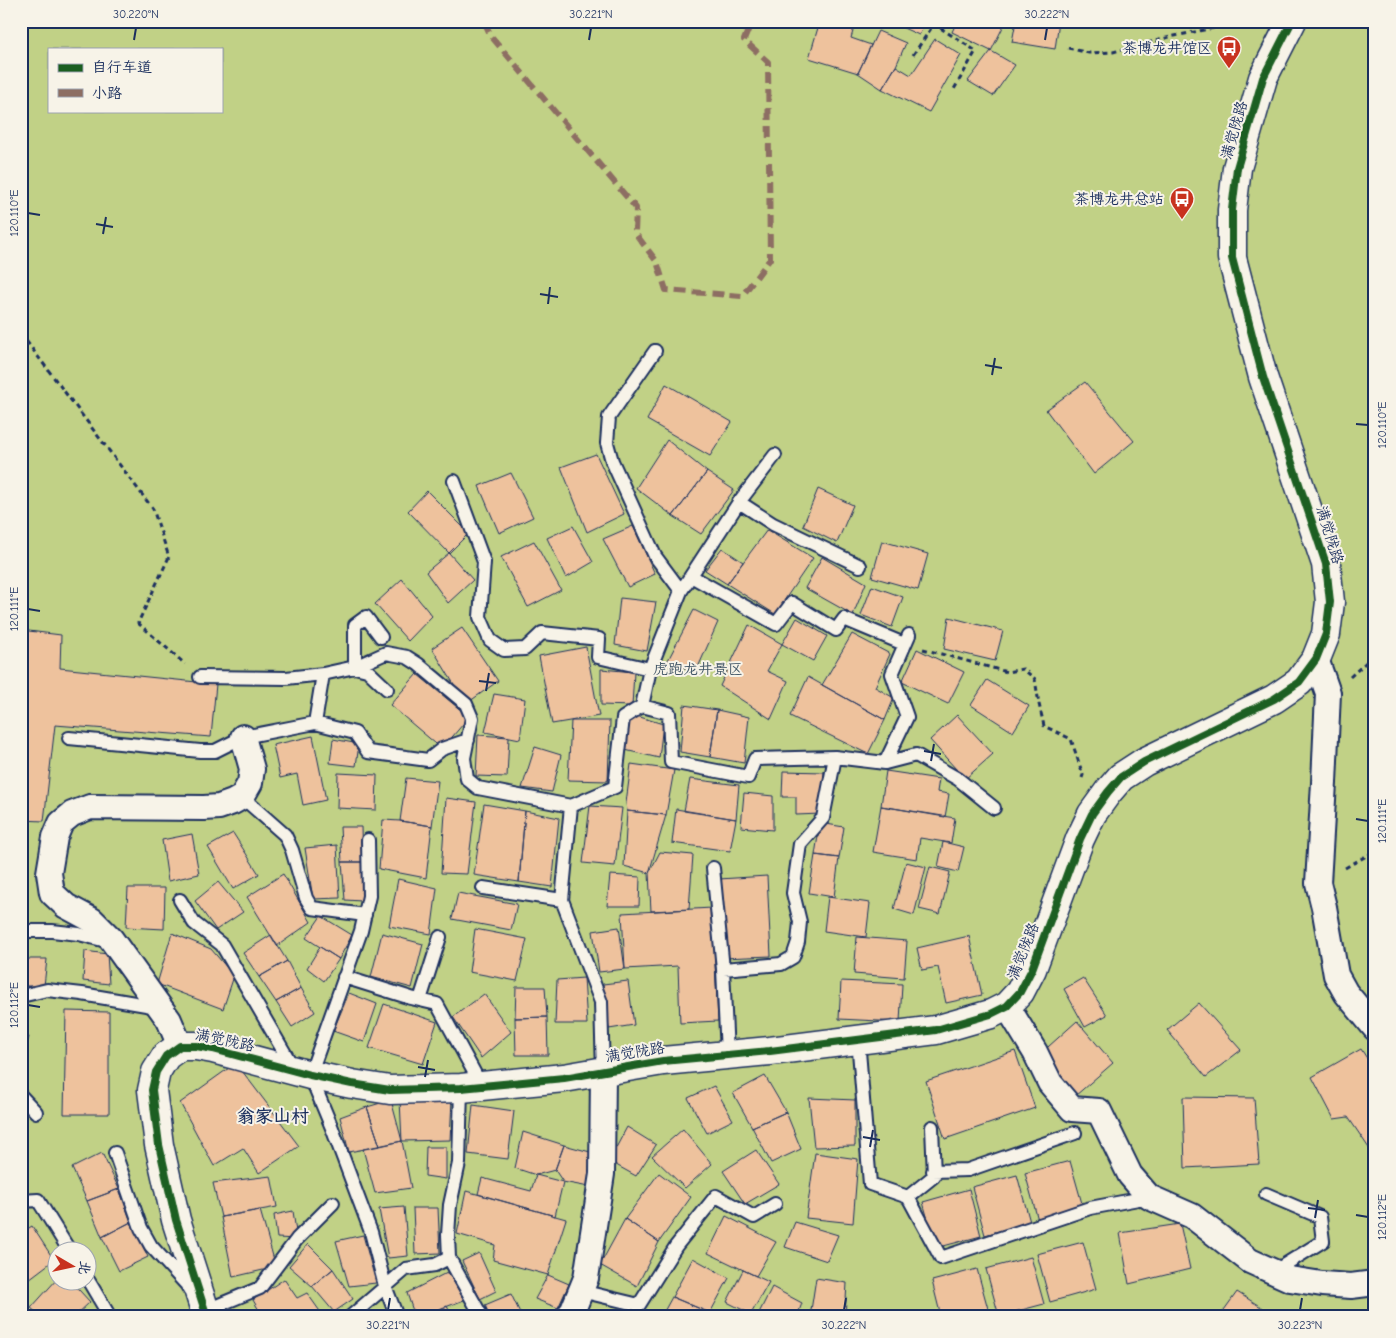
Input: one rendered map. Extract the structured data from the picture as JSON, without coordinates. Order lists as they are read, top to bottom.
{
  "streets": {
    "street": ["满觉陇路"]
  },
  "districts": ["翁家山村"],
  "parks": ["虎跑龙井景区"],
  "places": {
    "bus stop": ["茶博龙井馆区", "茶博龙井总站"]
  },
  "legend": ["自行车道", "小路"],
  "north": "right",
  "coordinates": [
    "30.220°N",
    "30.221°N",
    "30.222°N",
    "120.110°E",
    "120.111°E",
    "120.112°E",
    "30.223°N"
  ]
}
